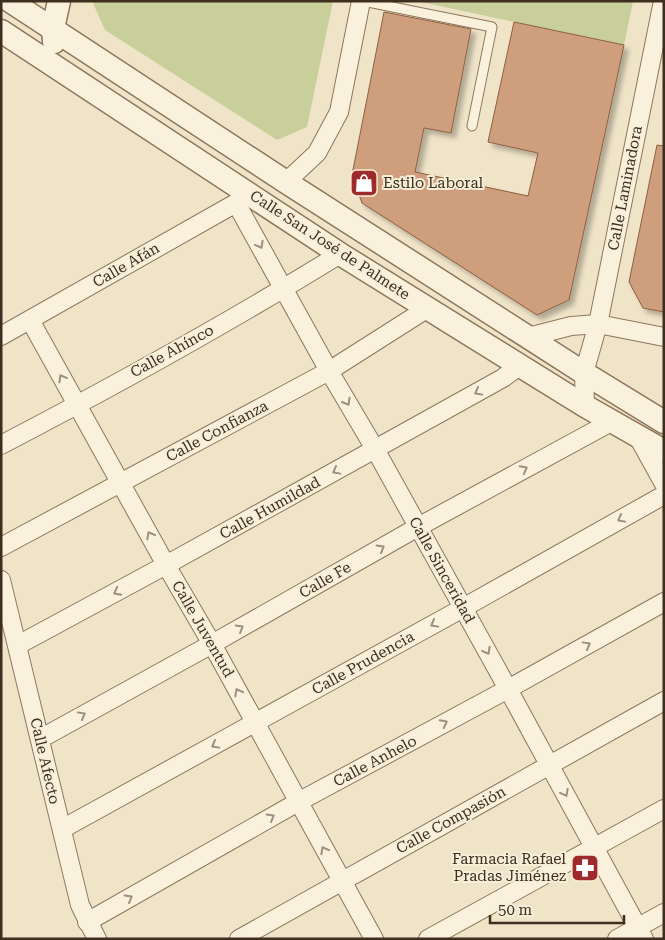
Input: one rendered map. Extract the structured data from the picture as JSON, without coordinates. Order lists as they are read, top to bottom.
{
  "streets": {
    "street": [
      "Calle Laminadora",
      "Calle San José de Palmete",
      "Calle Afán",
      "Calle Ahínco",
      "Calle Confianza",
      "Calle Humildad",
      "Calle Sinceridad",
      "Calle Fe",
      "Calle Juventud",
      "Calle Prudencia",
      "Calle Afecto",
      "Calle Anhelo",
      "Calle Compasión"
    ]
  },
  "crossings": [
    ["Calle Laminadora", "Calle San José de Palmete"],
    ["Calle San José de Palmete", "Calle Afán"],
    ["Calle San José de Palmete", "Calle Ahínco"],
    ["Calle San José de Palmete", "Calle Confianza"],
    ["Calle San José de Palmete", "Calle Humildad"],
    ["Calle San José de Palmete", "Calle Sinceridad"],
    ["Calle San José de Palmete", "Calle Fe"],
    ["Calle Afán", "Calle Sinceridad"],
    ["Calle Afán", "Calle Juventud"],
    ["Calle Ahínco", "Calle Sinceridad"],
    ["Calle Ahínco", "Calle Juventud"],
    ["Calle Confianza", "Calle Sinceridad"],
    ["Calle Confianza", "Calle Juventud"],
    ["Calle Humildad", "Calle Sinceridad"],
    ["Calle Humildad", "Calle Juventud"],
    ["Calle Humildad", "Calle Afecto"],
    ["Calle Sinceridad", "Calle Fe"],
    ["Calle Sinceridad", "Calle Prudencia"],
    ["Calle Sinceridad", "Calle Anhelo"],
    ["Calle Sinceridad", "Calle Compasión"],
    ["Calle Fe", "Calle Juventud"],
    ["Calle Fe", "Calle Afecto"],
    ["Calle Juventud", "Calle Prudencia"],
    ["Calle Juventud", "Calle Anhelo"],
    ["Calle Juventud", "Calle Compasión"],
    ["Calle Prudencia", "Calle Afecto"],
    ["Calle Afecto", "Calle Anhelo"]
  ],
  "one_way": [
    "Calle Humildad",
    "Calle Sinceridad",
    "Calle Fe",
    "Calle Juventud",
    "Calle Prudencia",
    "Calle Anhelo"
  ],
  "places": {
    "shop": ["Estilo Laboral"],
    "pharmacy": ["Farmacia Rafael Pradas Jiménez"]
  },
  "scale_bar": "50 m"
}
